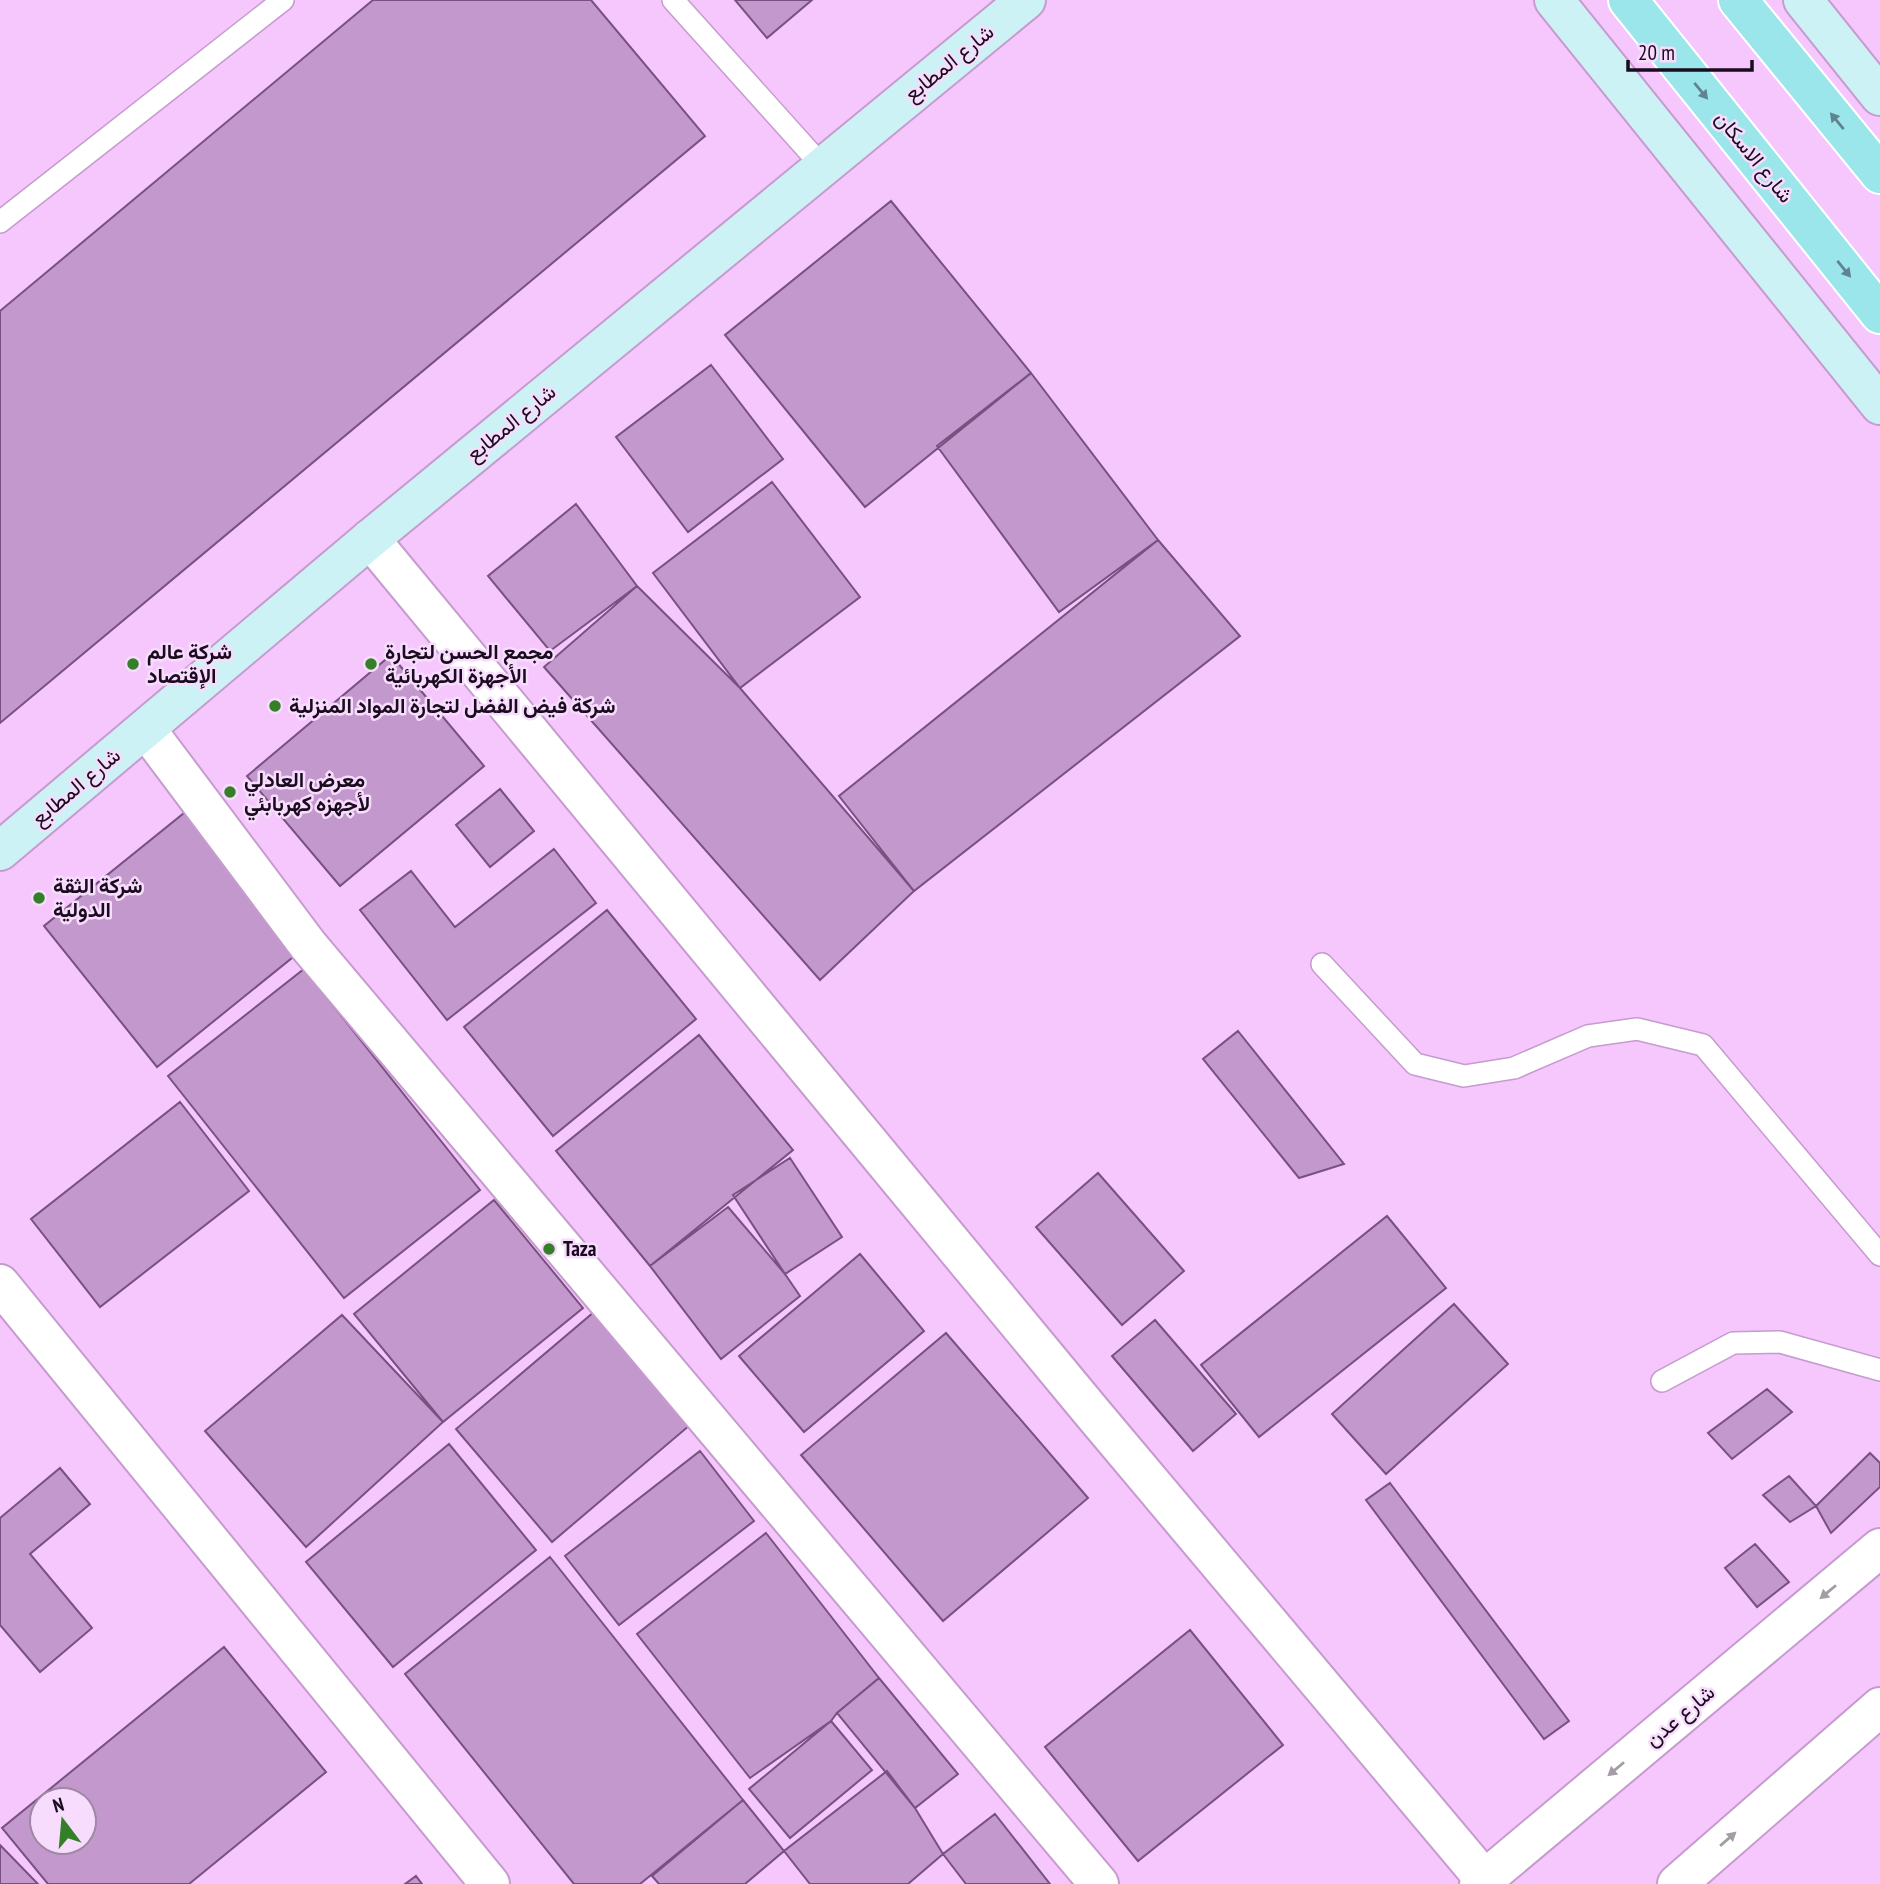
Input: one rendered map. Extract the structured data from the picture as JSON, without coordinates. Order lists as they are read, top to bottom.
{
  "streets": {
    "main road": ["شارع الاسكان"],
    "street": ["شارع المطابع", "شارع عدن"]
  },
  "places": [
    "شركة عالم الإقتصاد",
    "مجمع الحسن لتجارة الأجهزة الكهربائية",
    "شركة فيض الفضل لتجارة المواد المنزلية",
    "معرض العادلي لأجهزه كهربابئي",
    "شركة الثقة الدولية",
    "Taza"
  ],
  "scale_bar": "20 m",
  "north": "top"
}
